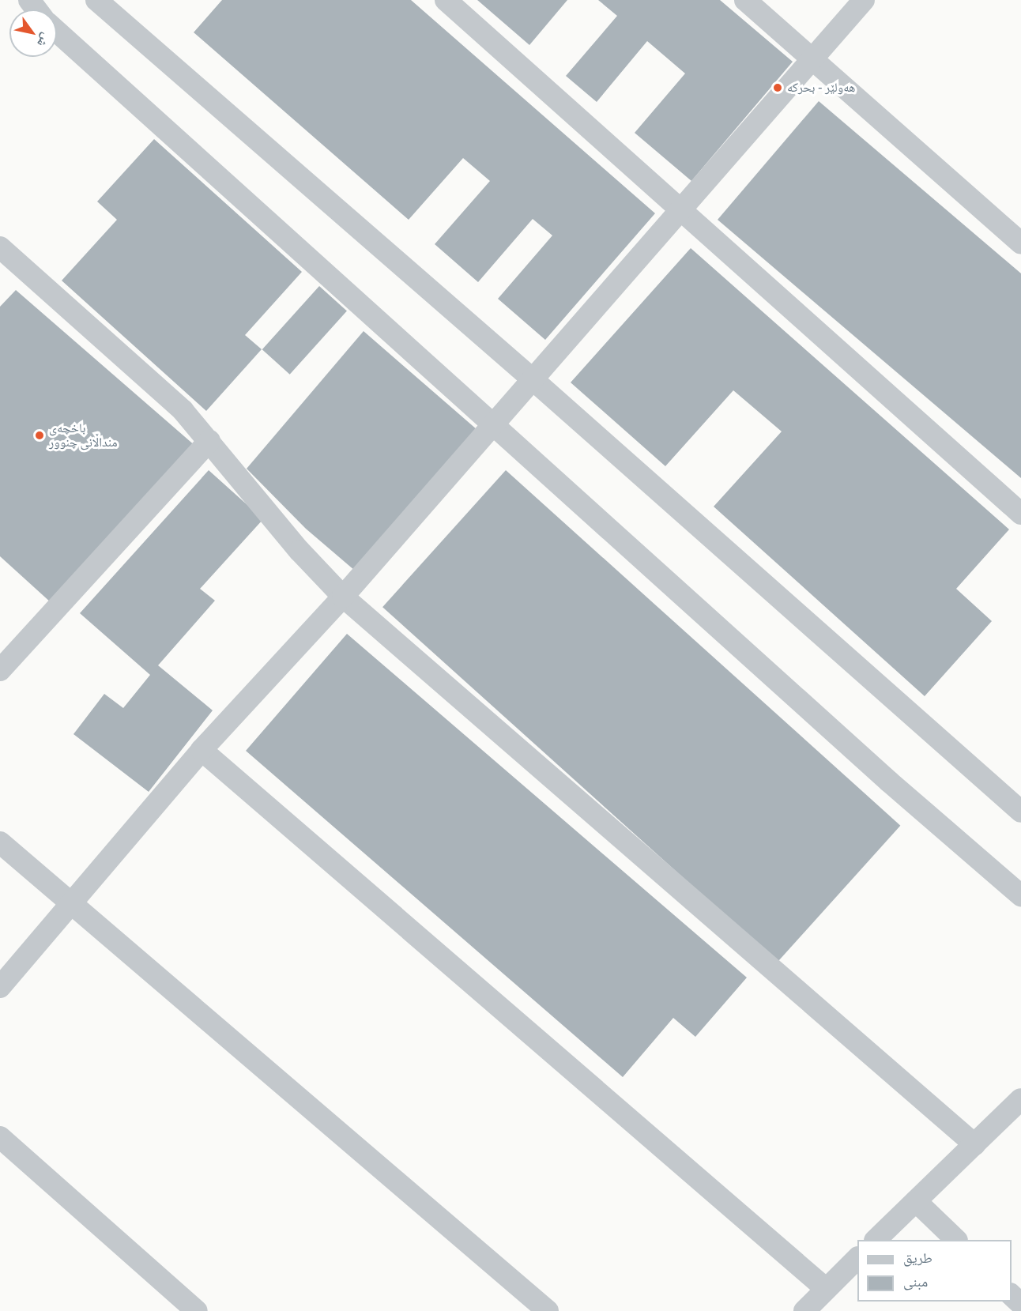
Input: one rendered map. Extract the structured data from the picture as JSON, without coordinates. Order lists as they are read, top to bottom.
{
  "places": ["هەولێر - بحرکە", "باخچەی منداڵانی چنوور"],
  "legend": ["طريق", "مبنى"],
  "north": "bottom right"
}
